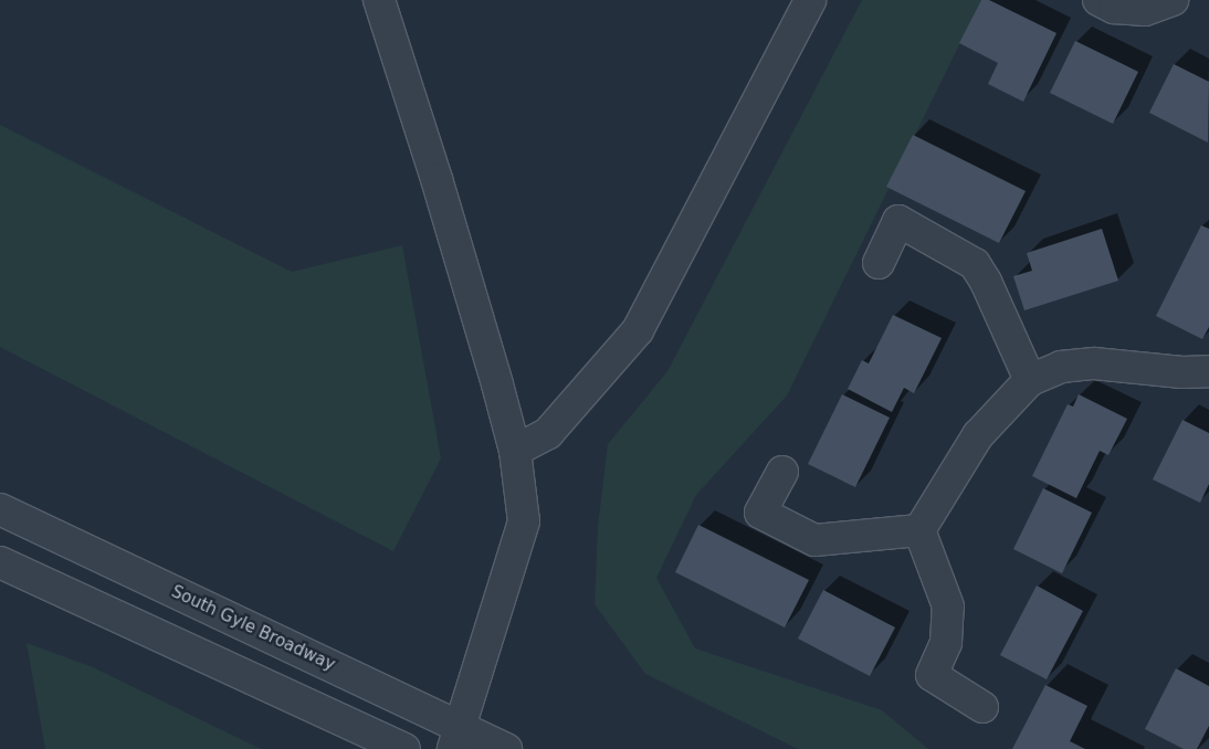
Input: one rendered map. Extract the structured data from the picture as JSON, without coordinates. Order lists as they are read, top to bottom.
{
  "streets": {
    "street": ["South Gyle Broadway"]
  }
}
